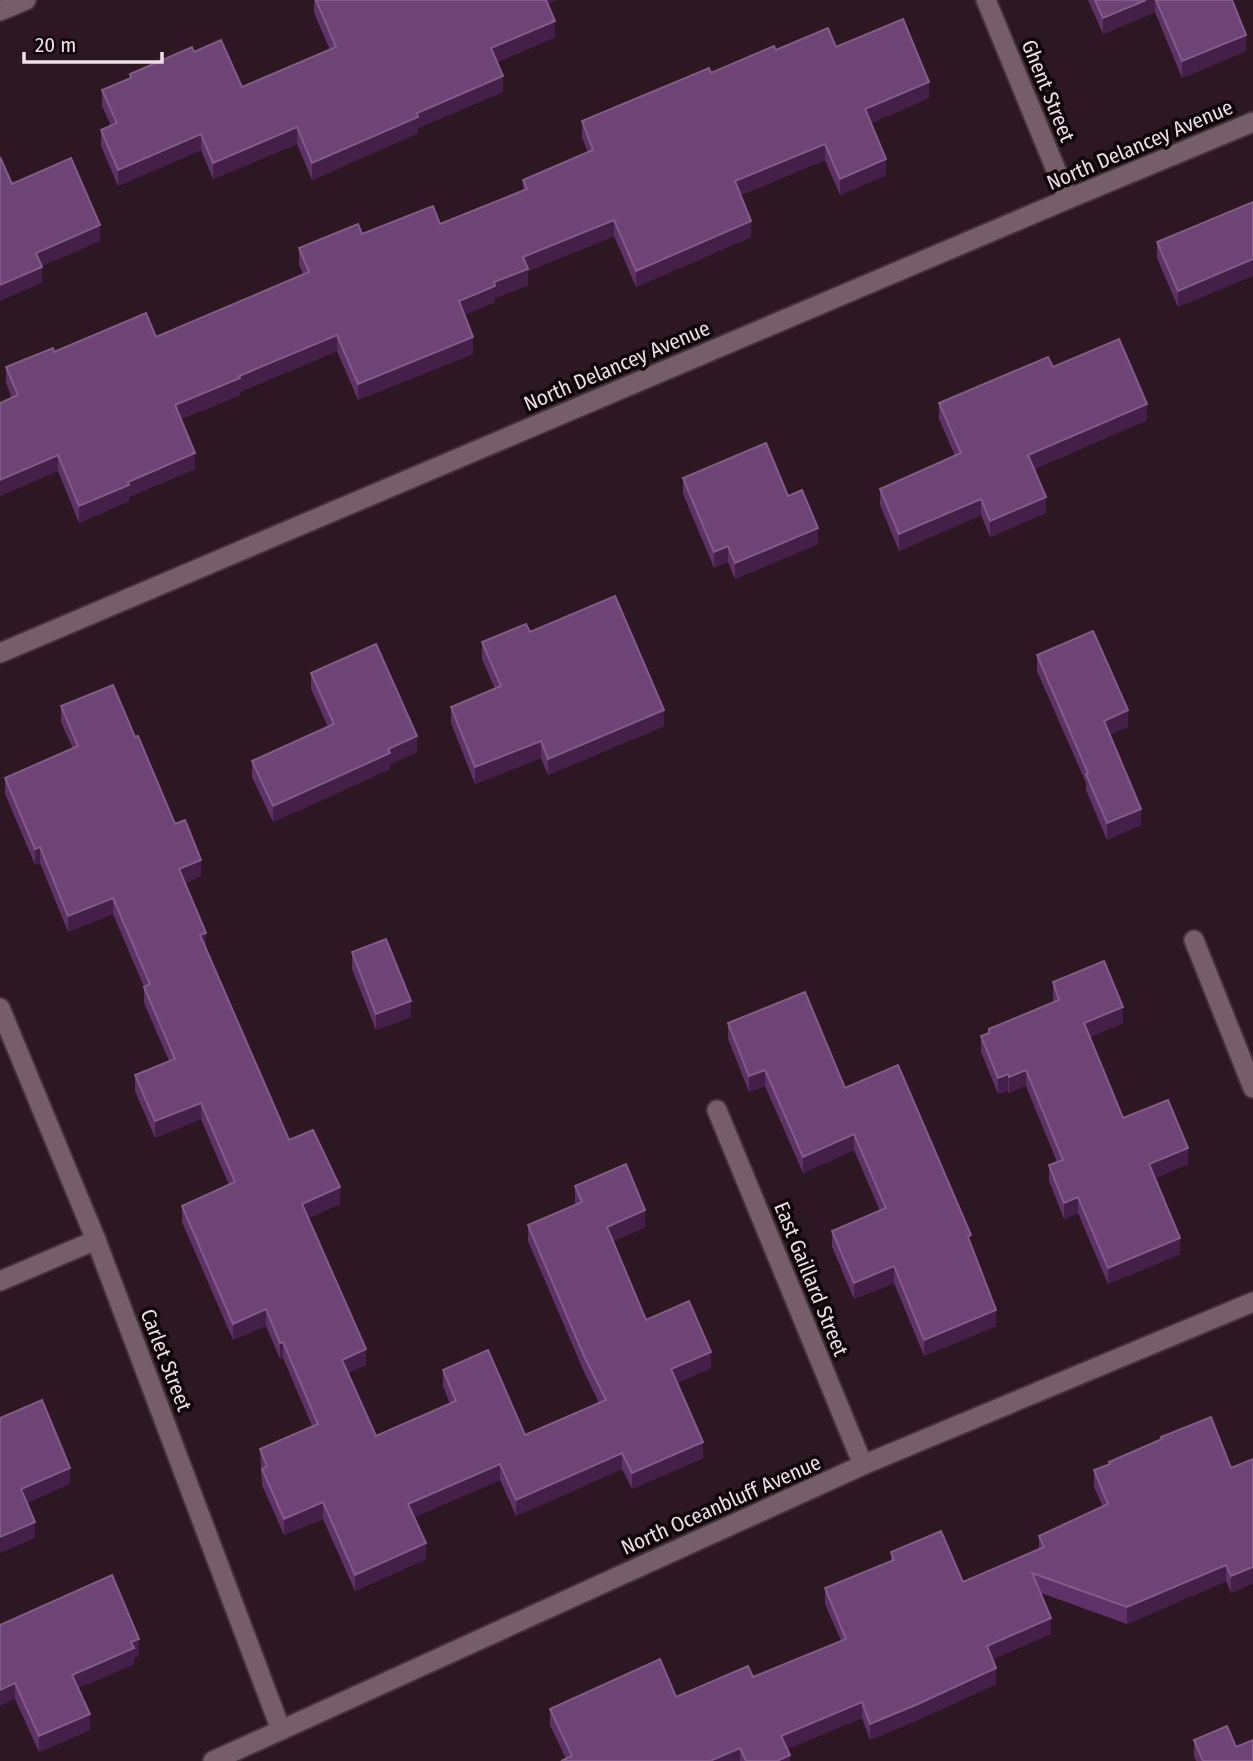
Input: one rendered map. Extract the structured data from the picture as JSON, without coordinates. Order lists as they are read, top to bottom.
{
  "streets": {
    "street": [
      "Ghent Street",
      "North Delancey Avenue",
      "East Gaillard Street",
      "Carlet Street",
      "North Oceanbluff Avenue"
    ]
  },
  "crossings": [
    ["Ghent Street", "North Delancey Avenue"],
    ["East Gaillard Street", "North Oceanbluff Avenue"],
    ["Carlet Street", "North Oceanbluff Avenue"]
  ],
  "scale_bar": "20 m"
}
